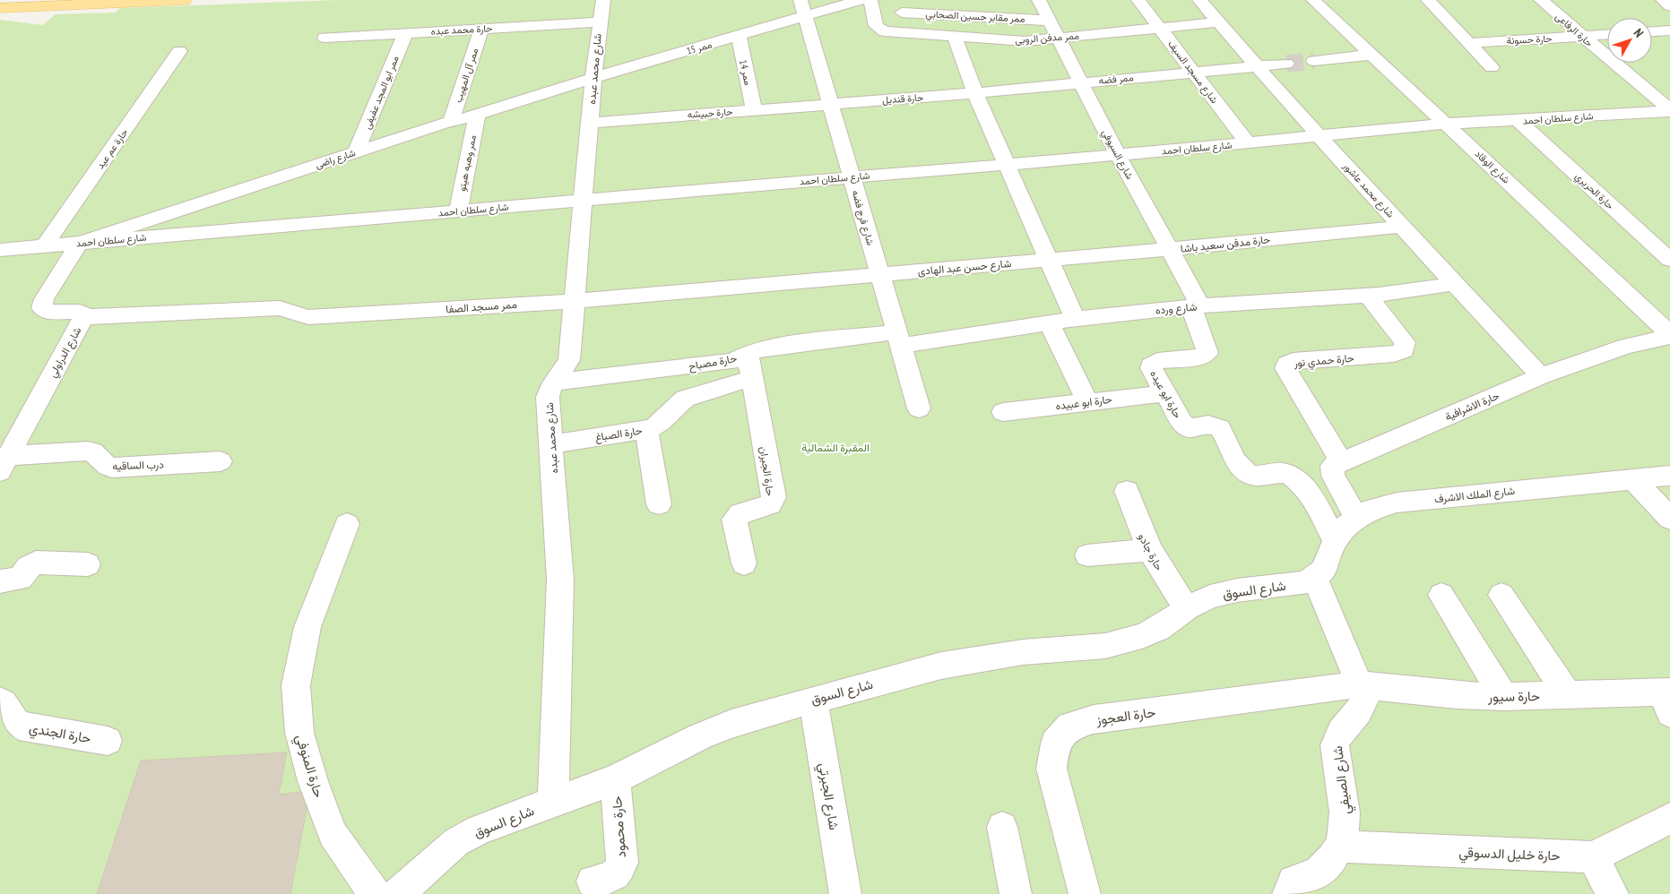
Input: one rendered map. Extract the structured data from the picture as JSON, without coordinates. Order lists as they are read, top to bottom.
{
  "streets": {
    "street": [
      "ممر مقابر حسين الصحابي",
      "حارة محمد عبده",
      "حارة الرفاعى",
      "ممر مدفن الروبى",
      "حارة حسونة",
      "ممر 15",
      "شارع محمد عبده",
      "شارع مسجد السيف",
      "ممر 14",
      "ممر آل المهيب",
      "ممر فضه",
      "ممر ابو المجد عفيفى",
      "حارة قنديل",
      "حارة حبيشه",
      "شارع سلطان احمد",
      "حارة عم عيد",
      "شارع السيوفي",
      "شارع راضى",
      "ممر وهبه هيتو",
      "شارع الوقاد",
      "شارع محمد عاشور",
      "حارة الحريري",
      "شارع فرج فضه",
      "حارة مدفن سعيد باشا",
      "شارع حسن عبد الهادى",
      "ممر مسجد الصفا",
      "شارع ورده",
      "شارع الدراولي",
      "حارة حمدي نور",
      "حارة مصباح",
      "حارة ابو عيده",
      "حارة ابو عبيده",
      "حارة الاشرافية",
      "حارة الصباغ",
      "درب الساقيه",
      "حارة الجبران",
      "شارع الملك الاشرف",
      "حارة جادو",
      "شارع السوق",
      "حارة سيور",
      "حارة العجوز",
      "حارة الجندي",
      "حارة المنوفي",
      "شارع الصيفي",
      "شارع الجبرتي",
      "حارة محمود",
      "حارة خليل الدسوقي"
    ]
  },
  "crossings": [
    ["ممر مقابر حسين الصحابي", "شارع السيوفي"],
    ["حارة محمد عبده", "شارع محمد عبده"],
    ["حارة محمد عبده", "ممر آل المهيب"],
    ["حارة محمد عبده", "ممر ابو المجد عفيفى"],
    ["حارة الرفاعى", "حارة حسونة"],
    ["حارة الرفاعى", "شارع سلطان احمد"],
    ["ممر مدفن الروبى", "شارع مسجد السيف"],
    ["ممر مدفن الروبى", "شارع السيوفي"],
    ["ممر مدفن الروبى", "شارع محمد عاشور"],
    ["ممر 15", "شارع محمد عبده"],
    ["ممر 15", "ممر 14"],
    ["ممر 15", "شارع راضى"],
    ["ممر 15", "شارع فرج فضه"],
    ["شارع محمد عبده", "حارة حبيشه"],
    ["شارع محمد عبده", "شارع سلطان احمد"],
    ["شارع محمد عبده", "شارع راضى"],
    ["شارع محمد عبده", "ممر مسجد الصفا"],
    ["شارع محمد عبده", "حارة مصباح"],
    ["شارع محمد عبده", "حارة الصباغ"],
    ["شارع محمد عبده", "شارع السوق"],
    ["شارع مسجد السيف", "ممر فضه"],
    ["شارع مسجد السيف", "شارع سلطان احمد"],
    ["ممر 14", "حارة حبيشه"],
    ["ممر آل المهيب", "شارع راضى"],
    ["ممر فضه", "حارة قنديل"],
    ["ممر فضه", "شارع السيوفي"],
    ["ممر فضه", "شارع محمد عاشور"],
    ["ممر ابو المجد عفيفى", "شارع راضى"],
    ["حارة قنديل", "حارة حبيشه"],
    ["حارة قنديل", "شارع فرج فضه"],
    ["حارة حبيشه", "شارع فرج فضه"],
    ["شارع سلطان احمد", "حارة عم عيد"],
    ["شارع سلطان احمد", "شارع السيوفي"],
    ["شارع سلطان احمد", "شارع راضى"],
    ["شارع سلطان احمد", "ممر وهبه هيتو"],
    ["شارع سلطان احمد", "شارع الوقاد"],
    ["شارع سلطان احمد", "شارع محمد عاشور"],
    ["شارع سلطان احمد", "حارة الحريري"],
    ["شارع سلطان احمد", "شارع فرج فضه"],
    ["شارع سلطان احمد", "شارع الدراولي"],
    ["شارع السيوفي", "حارة مدفن سعيد باشا"],
    ["شارع السيوفي", "شارع ورده"],
    ["شارع السيوفي", "حارة ابو عيده"],
    ["شارع راضى", "ممر وهبه هيتو"],
    ["شارع راضى", "شارع الدراولي"],
    ["شارع محمد عاشور", "حارة مدفن سعيد باشا"],
    ["شارع محمد عاشور", "شارع ورده"],
    ["شارع محمد عاشور", "حارة الاشرافية"],
    ["شارع فرج فضه", "شارع حسن عبد الهادى"],
    ["شارع فرج فضه", "ممر مسجد الصفا"],
    ["شارع فرج فضه", "شارع ورده"],
    ["شارع فرج فضه", "حارة مصباح"],
    ["حارة مدفن سعيد باشا", "شارع حسن عبد الهادى"],
    ["شارع حسن عبد الهادى", "ممر مسجد الصفا"],
    ["ممر مسجد الصفا", "شارع الدراولي"],
    ["شارع ورده", "حارة حمدي نور"],
    ["شارع ورده", "حارة مصباح"],
    ["شارع ورده", "حارة ابو عيده"],
    ["شارع الدراولي", "درب الساقيه"],
    ["حارة حمدي نور", "حارة الاشرافية"],
    ["حارة مصباح", "حارة الجبران"],
    ["حارة ابو عيده", "حارة ابو عبيده"],
    ["حارة ابو عيده", "شارع الملك الاشرف"],
    ["حارة الصباغ", "حارة الجبران"],
    ["شارع الملك الاشرف", "شارع السوق"],
    ["شارع الملك الاشرف", "شارع الصيفي"],
    ["حارة جادو", "شارع السوق"],
    ["شارع السوق", "شارع الصيفي"],
    ["شارع السوق", "شارع الجبرتي"],
    ["شارع السوق", "حارة محمود"],
    ["حارة سيور", "حارة العجوز"],
    ["حارة سيور", "شارع الصيفي"],
    ["حارة العجوز", "شارع الصيفي"],
    ["شارع الصيفي", "حارة خليل الدسوقي"]
  ],
  "parks": ["المقبرة الشمالية"],
  "north": "top right"
}
